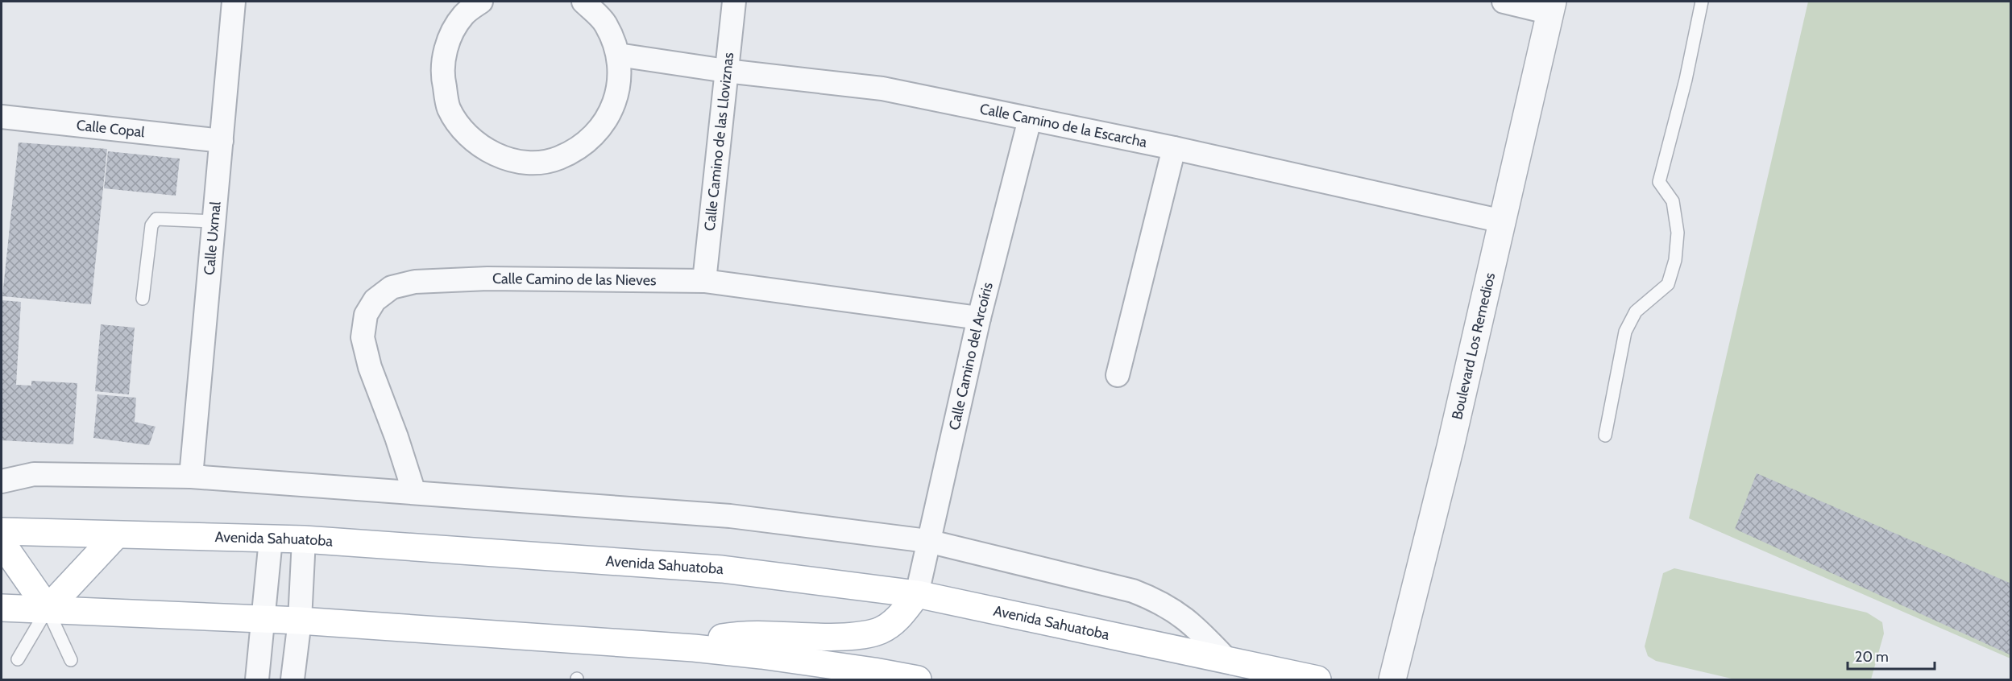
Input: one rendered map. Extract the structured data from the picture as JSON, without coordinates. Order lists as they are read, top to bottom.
{
  "streets": {
    "main road": ["Avenida Sahuatoba"],
    "street": [
      "Calle Camino de la Escarcha",
      "Calle Copal",
      "Calle Camino de las Lloviznas",
      "Calle Uxmal",
      "Calle Camino de las Nieves",
      "Boulevard Los Remedios",
      "Calle Camino del Arcoíris"
    ]
  },
  "crossings": [
    ["Calle Camino de la Escarcha", "Calle Camino de las Lloviznas"],
    ["Calle Camino de la Escarcha", "Boulevard Los Remedios"],
    ["Calle Camino de la Escarcha", "Calle Camino del Arcoíris"],
    ["Calle Copal", "Calle Uxmal"],
    ["Calle Camino de las Lloviznas", "Calle Camino de las Nieves"],
    ["Calle Camino de las Nieves", "Calle Camino del Arcoíris"],
    ["Calle Camino del Arcoíris", "Avenida Sahuatoba"]
  ],
  "scale_bar": "20 m"
}
